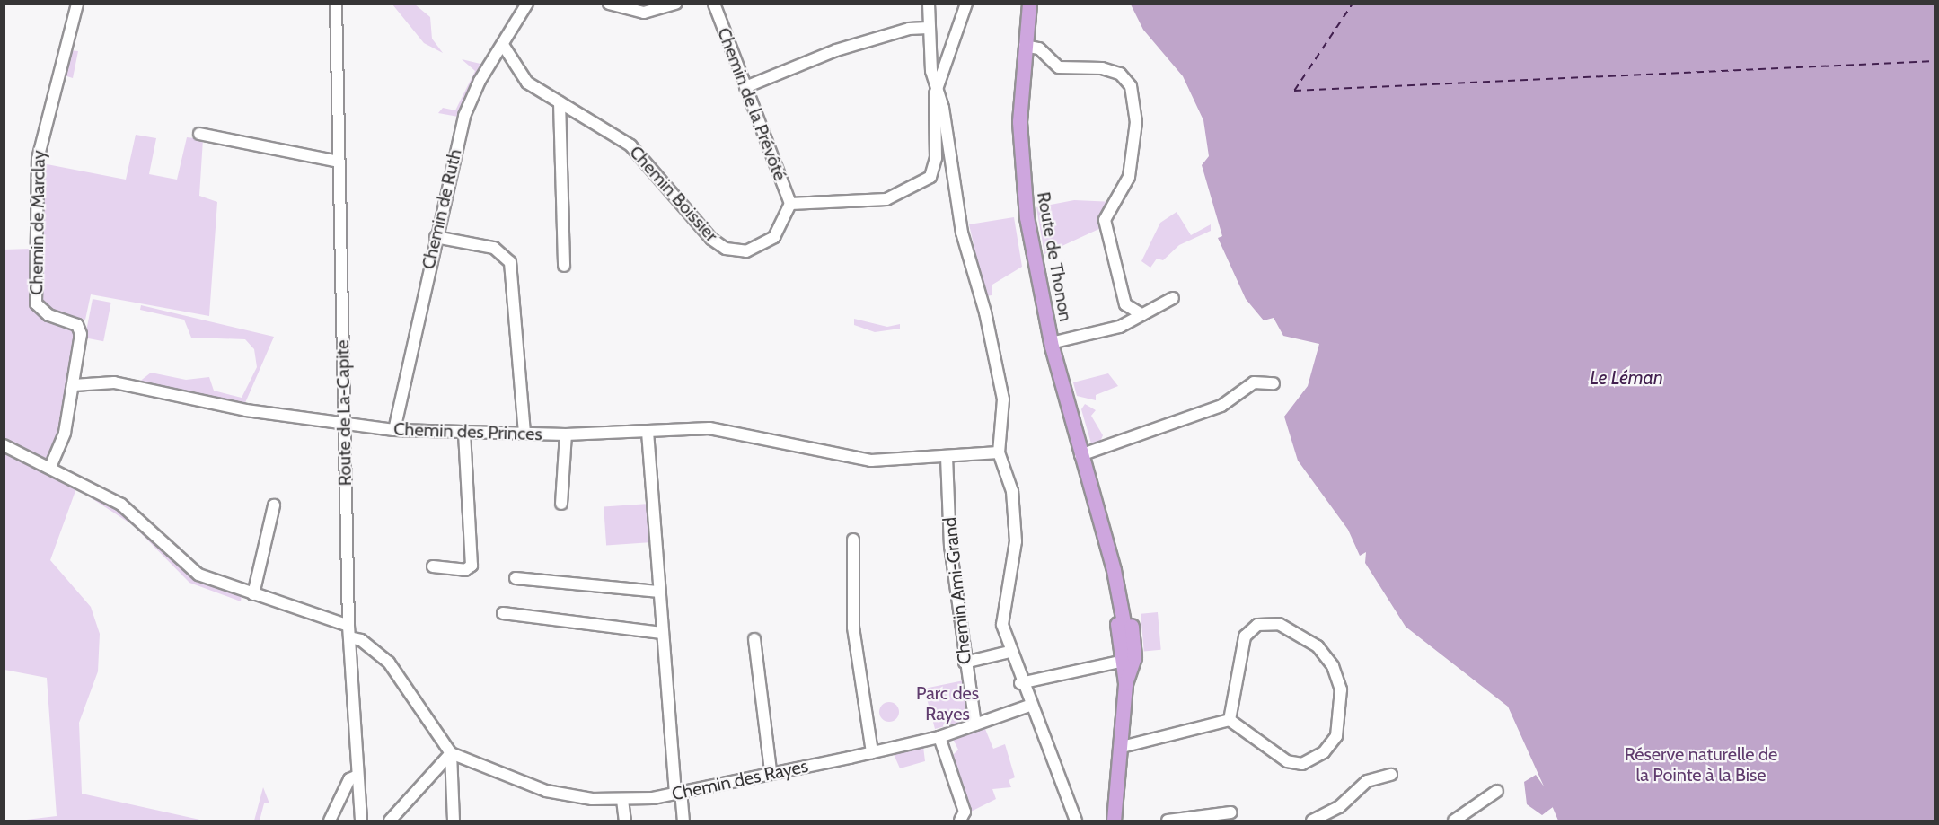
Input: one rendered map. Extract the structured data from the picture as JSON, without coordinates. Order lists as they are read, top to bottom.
{
  "streets": {
    "main road": ["Route de Thonon"],
    "street": [
      "Chemin de la Prévôté",
      "Chemin Boissier",
      "Chemin de Ruth",
      "Chemin de Marclay",
      "Route de La-Capite",
      "Chemin des Princes",
      "Chemin Ami-Grand",
      "Chemin des Rayes"
    ]
  },
  "crossings": [
    ["Chemin de la Prévôté", "Chemin Boissier"],
    ["Chemin Boissier", "Chemin de Ruth"],
    ["Chemin de Ruth", "Chemin des Princes"],
    ["Chemin de Marclay", "Chemin des Princes"],
    ["Route de La-Capite", "Chemin des Princes"],
    ["Chemin des Princes", "Chemin Ami-Grand"],
    ["Chemin Ami-Grand", "Chemin des Rayes"]
  ],
  "water": ["Le Léman"],
  "parks": ["Parc des Rayes", "Réserve naturelle de la Pointe à la Bise"]
}
